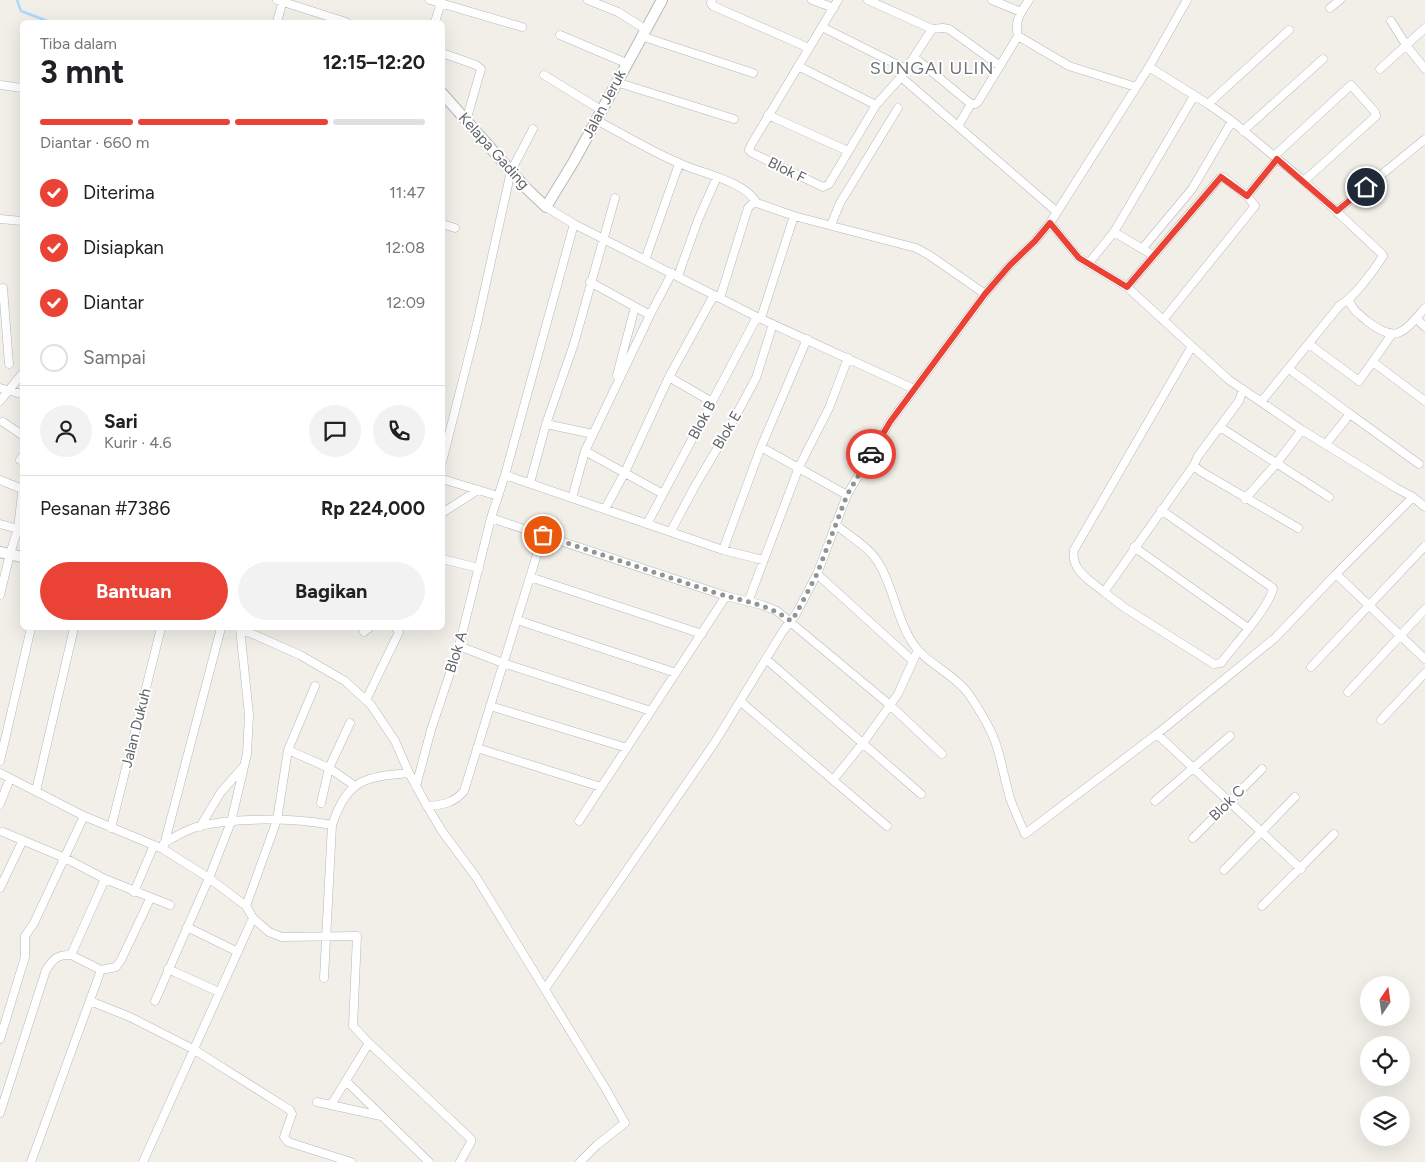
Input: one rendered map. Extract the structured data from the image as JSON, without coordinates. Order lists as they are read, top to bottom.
{
  "streets": {
    "street": [
      "Jalan Jeruk",
      "Kelapa Gading",
      "Blok F",
      "Blok B",
      "Blok E",
      "Blok A",
      "Jalan Dukuh",
      "Blok C"
    ]
  },
  "crossings": [
    ["Jalan Jeruk", "Kelapa Gading"]
  ],
  "districts": ["SUNGAI ULIN"],
  "north": "top",
  "page": {
    "heading": ["3 mnt", "Tiba dalam", "12:15–12:20"],
    "panel": [
      "Sari",
      "Kurir · 4.6",
      "Pesanan #7386",
      "Rp 224,000"
    ],
    "bar": "Diantar · 660 m",
    "list": [
      ["Diterima", "11:47"],
      ["Disiapkan", "12:08"],
      ["Diantar", "12:09"],
      "Sampai"
    ],
    "buttons": ["Bantuan", "Bagikan"]
  }
}
